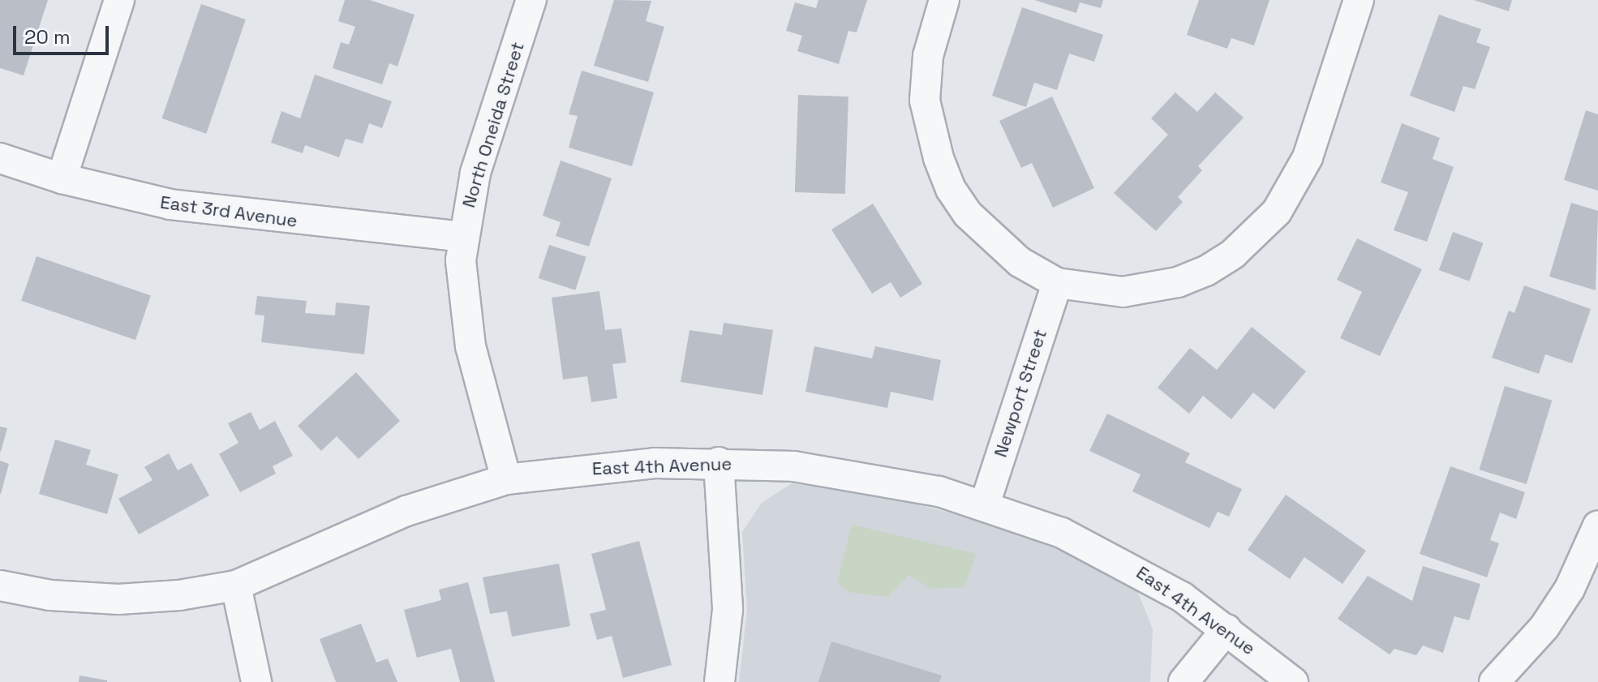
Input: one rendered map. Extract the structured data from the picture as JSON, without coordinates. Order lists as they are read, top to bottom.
{
  "streets": {
    "street": [
      "North Oneida Street",
      "East 3rd Avenue",
      "Newport Street",
      "East 4th Avenue"
    ]
  },
  "crossings": [
    ["North Oneida Street", "East 3rd Avenue"],
    ["North Oneida Street", "East 4th Avenue"],
    ["Newport Street", "East 4th Avenue"]
  ],
  "scale_bar": "20 m"
}
